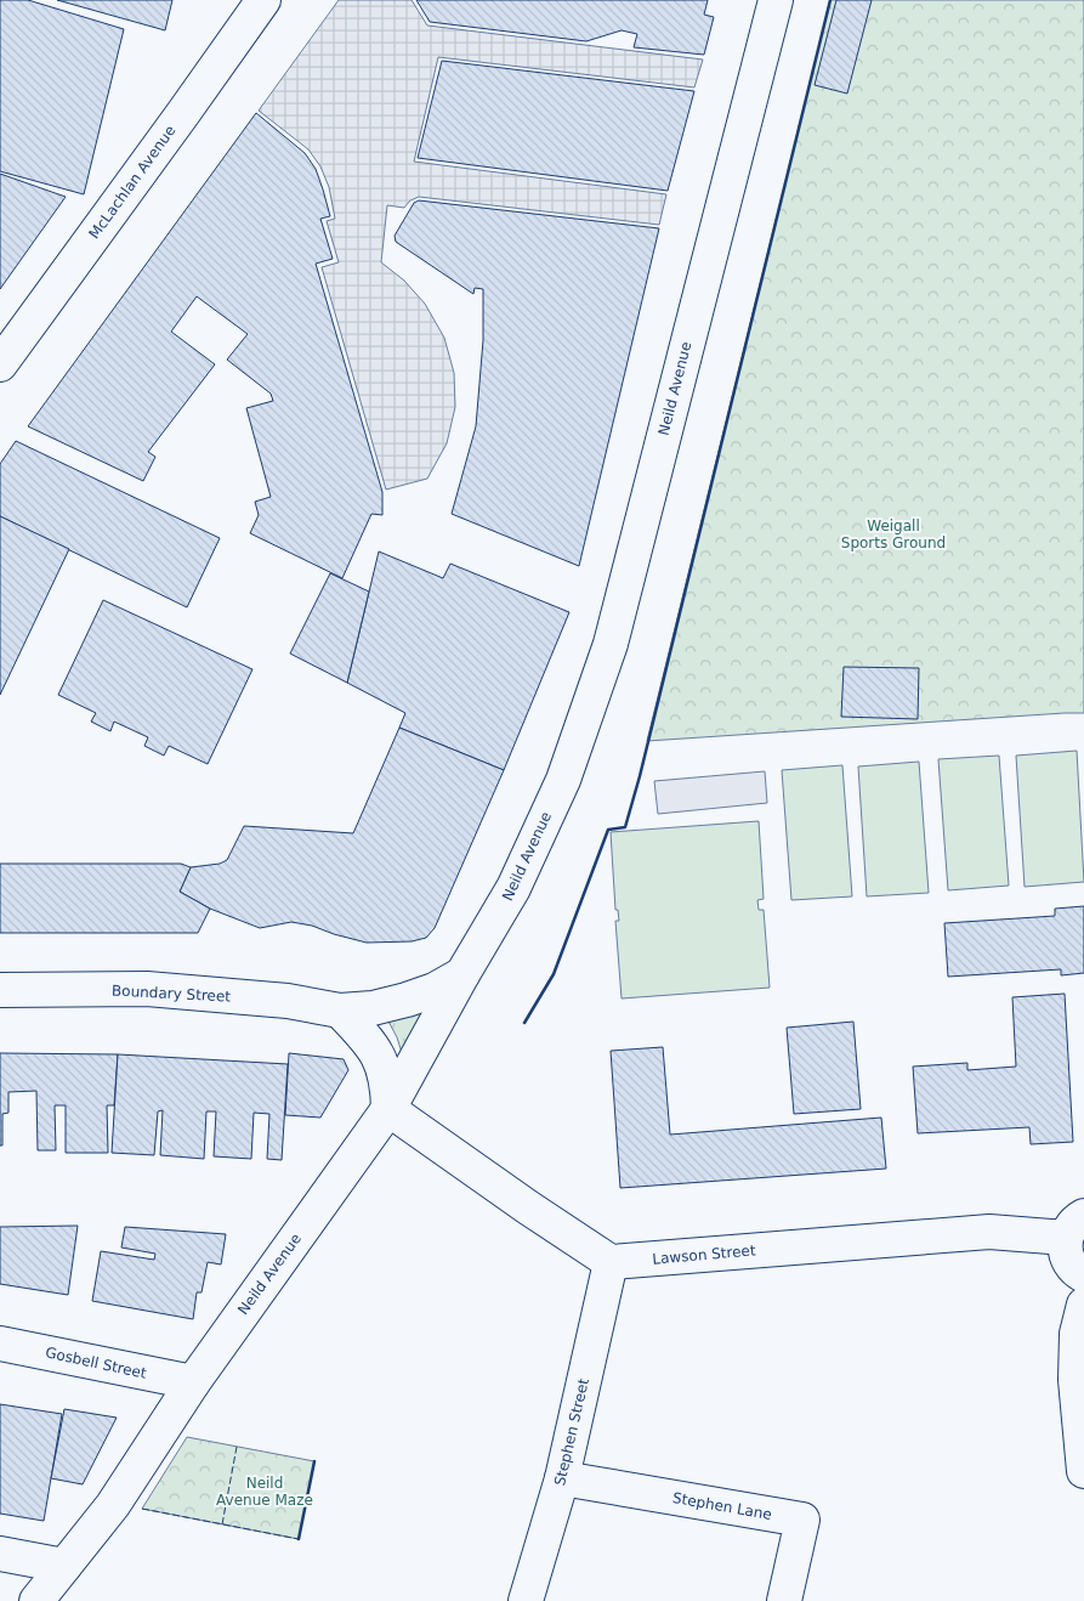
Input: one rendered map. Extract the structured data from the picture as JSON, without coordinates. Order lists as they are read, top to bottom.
{
  "streets": {
    "street": [
      "McLachlan Avenue",
      "Neild Avenue",
      "Boundary Street",
      "Lawson Street",
      "Gosbell Street",
      "Stephen Street",
      "Stephen Lane"
    ]
  },
  "crossings": [
    ["Neild Avenue", "Boundary Street"],
    ["Neild Avenue", "Gosbell Street"],
    ["Lawson Street", "Stephen Street"],
    ["Stephen Street", "Stephen Lane"]
  ],
  "parks": ["Weigall Sports Ground", "Neild Avenue Maze"]
}
